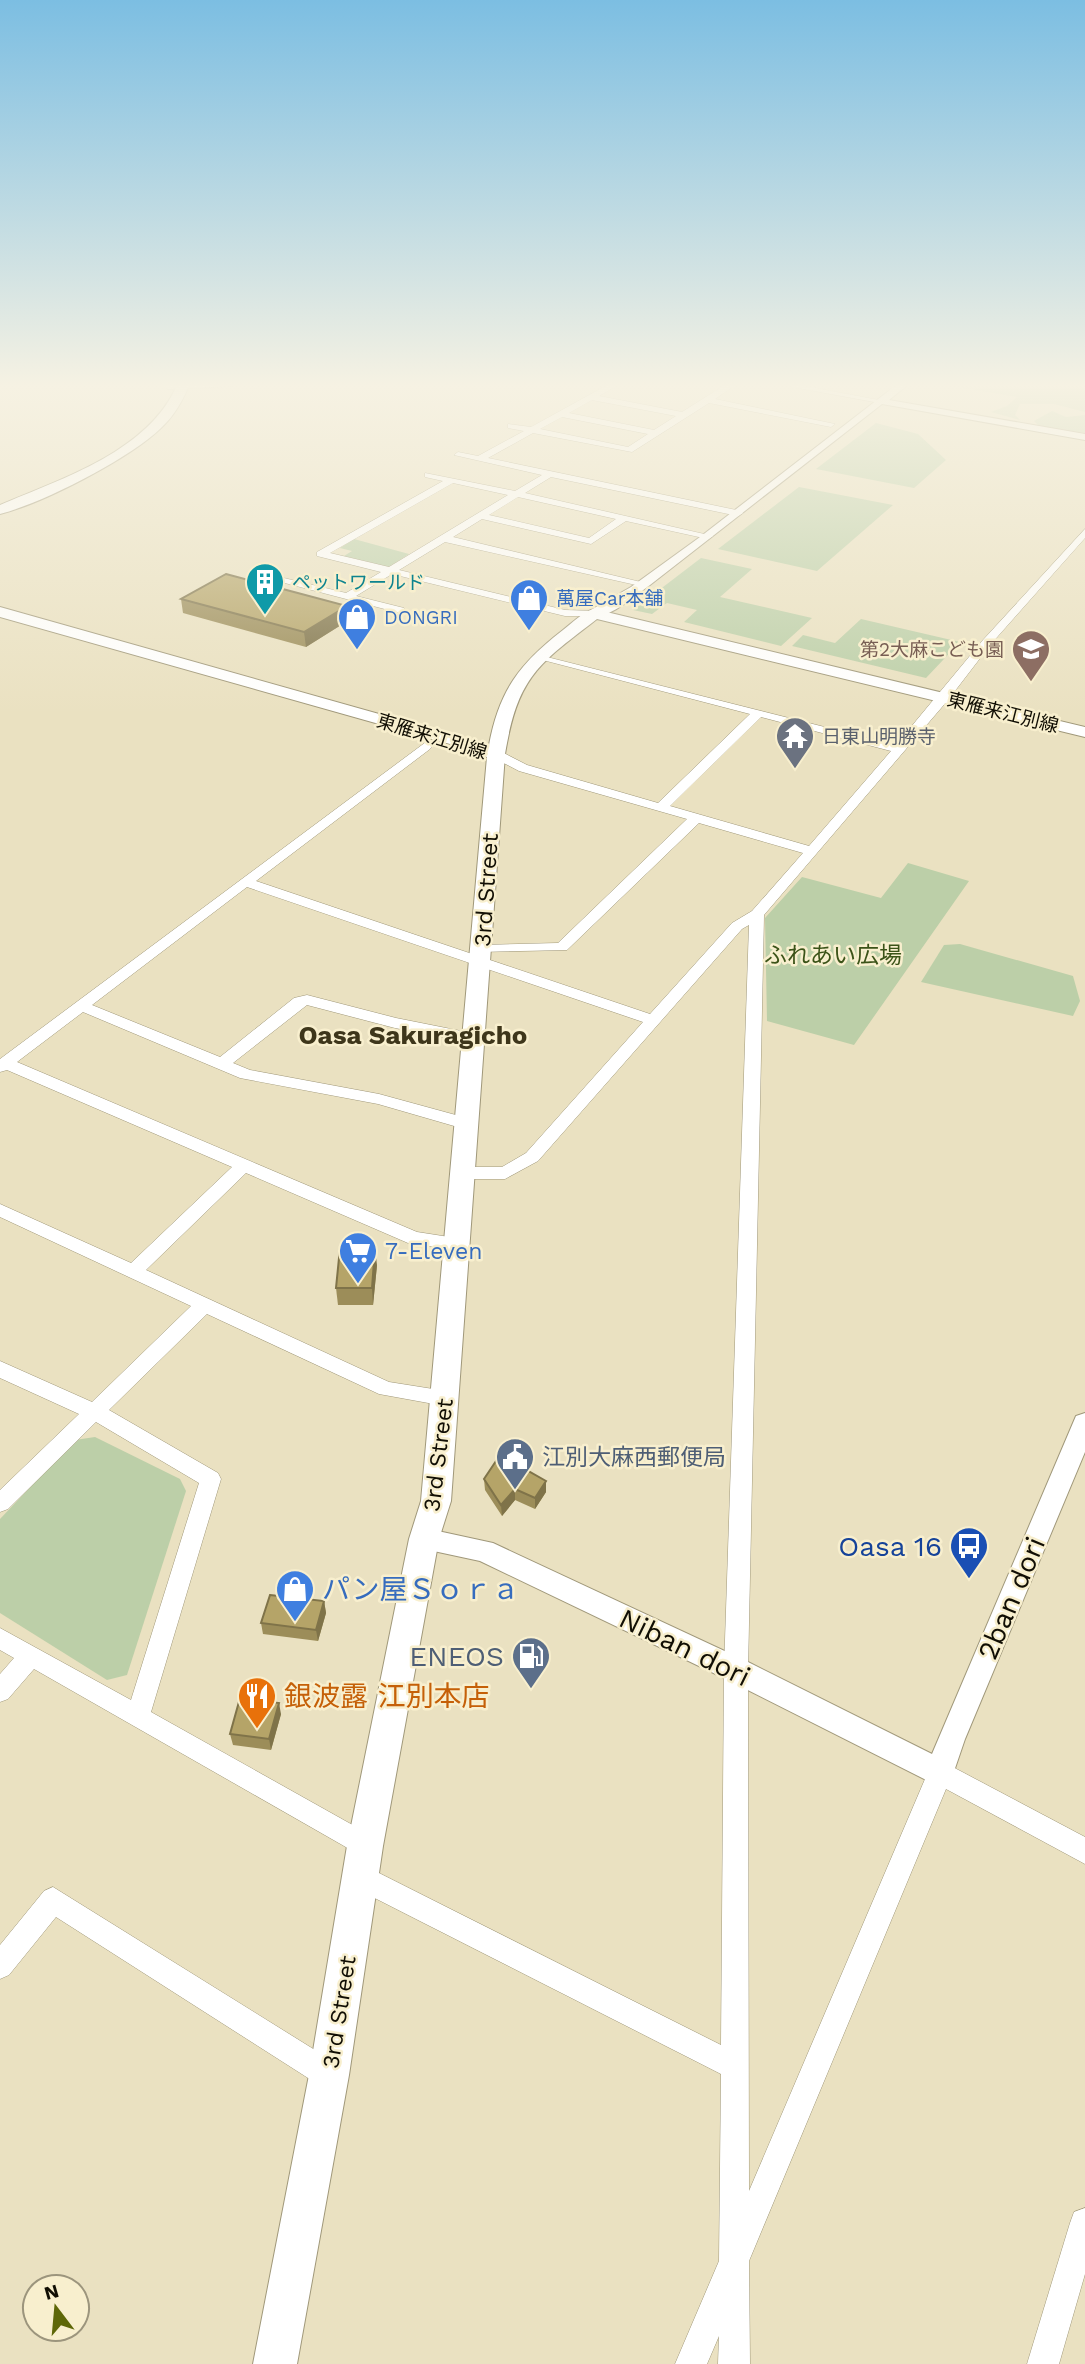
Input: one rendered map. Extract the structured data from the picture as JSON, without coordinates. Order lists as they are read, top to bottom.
{
  "streets": {
    "main road": ["東雁来江別線", "3rd Street"],
    "street": ["2ban dori", "Niban dori"]
  },
  "crossings": [
    ["東雁来江別線", "3rd Street"],
    ["3rd Street", "Niban dori"],
    ["2ban dori", "Niban dori"]
  ],
  "districts": ["Oasa Sakuragicho"],
  "parks": ["ふれあい広場"],
  "places": {
    "building": ["ペットワールド"],
    "shop": ["萬屋Car本舗", "DONGRI", "パン屋Ｓｏｒａ"],
    "school or university": ["第2大麻こども園"],
    "temple": ["日東山明勝寺"],
    "supermarket": ["7-Eleven"],
    "public building": ["江別大麻西郵便局"],
    "bus stop": ["Oasa 16"],
    "fuel station": ["ENEOS"],
    "restaurant": ["銀波露 江別本店"]
  },
  "north": "top"
}
